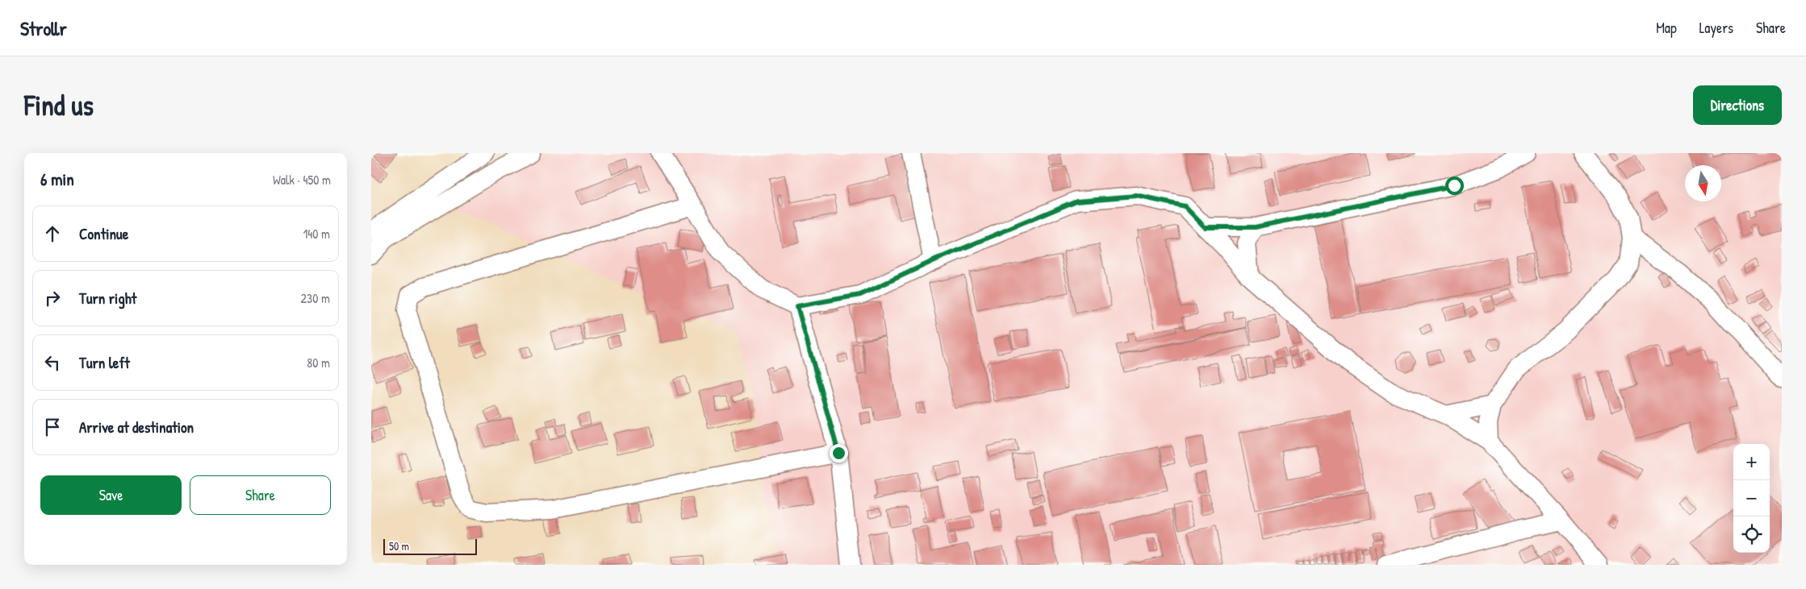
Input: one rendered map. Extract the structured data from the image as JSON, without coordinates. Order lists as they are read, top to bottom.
{
  "scale_bar": "50 m",
  "north": "bottom",
  "page": {
    "header": "Strollr",
    "nav": ["Map", "Layers", "Share"],
    "buttons": [
      "Directions",
      ["Save", "Share"]
    ],
    "title": "Find us",
    "heading": ["6 min", "Walk · 450 m"],
    "list": [
      ["Continue", "140 m"],
      ["Turn right", "230 m"],
      ["Turn left", "80 m"],
      "Arrive at destination"
    ],
    "map_buttons": ["+", "−"],
    "scale": "50 m"
  }
}
